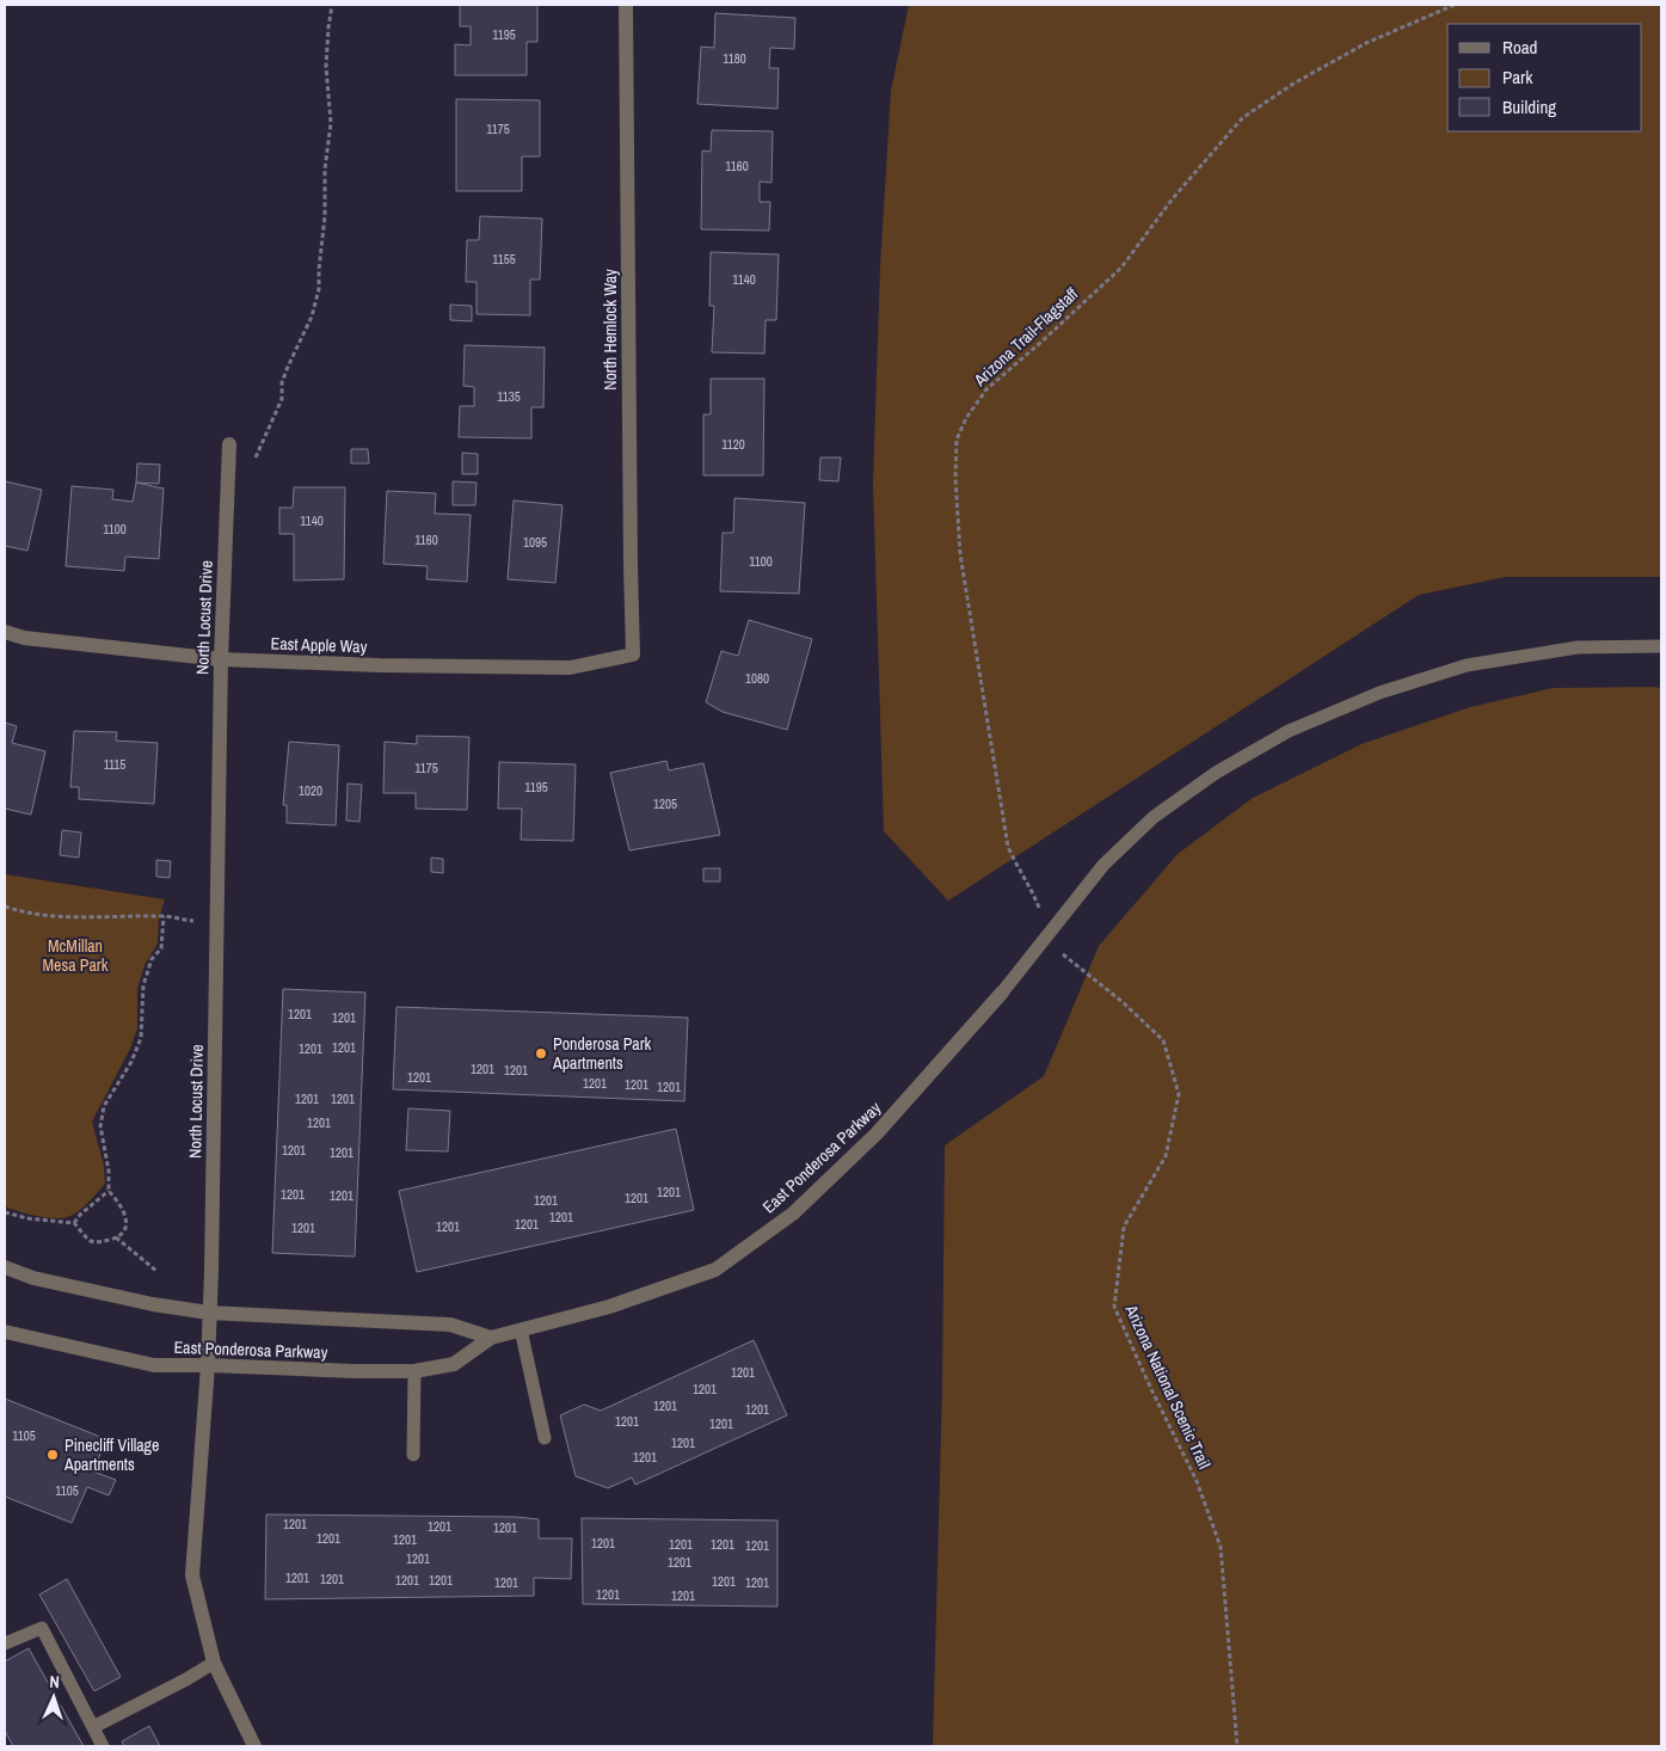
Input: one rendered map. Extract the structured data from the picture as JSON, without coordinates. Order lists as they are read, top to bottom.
{
  "streets": {
    "street": [
      "North Hemlock Way",
      "North Locust Drive",
      "East Apple Way",
      "East Ponderosa Parkway"
    ],
    "path": ["Arizona Trail-Flagstaff", "Arizona National Scenic Trail"]
  },
  "crossings": [
    ["North Hemlock Way", "East Apple Way"],
    ["North Locust Drive", "East Apple Way"],
    ["North Locust Drive", "East Ponderosa Parkway"]
  ],
  "parks": ["McMillan Mesa Park"],
  "places": ["Ponderosa Park Apartments", "Pinecliff Village Apartments"],
  "house_numbers": [
    "1195",
    "1180",
    "1175",
    "1160",
    "1155",
    "1140",
    "1135",
    "1120",
    "1140",
    "1100",
    "1160",
    "1095",
    "1100",
    "1080",
    "1115",
    "1175",
    "1195",
    "1020",
    "1205",
    "1201",
    "1201",
    "1201",
    "1201",
    "1201",
    "1201",
    "1201",
    "1201",
    "1201",
    "1201",
    "1201",
    "1201",
    "1201",
    "1201",
    "1201",
    "1201",
    "1201",
    "1201",
    "1201",
    "1201",
    "1201",
    "1201",
    "1201",
    "1201",
    "1201",
    "1201",
    "1201",
    "1201",
    "1201",
    "1201",
    "1105",
    "1201",
    "1201",
    "1105",
    "1201",
    "1201",
    "1201",
    "1201",
    "1201",
    "1201",
    "1201",
    "1201",
    "1201",
    "1201",
    "1201",
    "1201",
    "1201",
    "1201",
    "1201",
    "1201",
    "1201",
    "1201",
    "1201",
    "1201"
  ],
  "legend": ["Road", "Park", "Building"],
  "north": "top"
}
